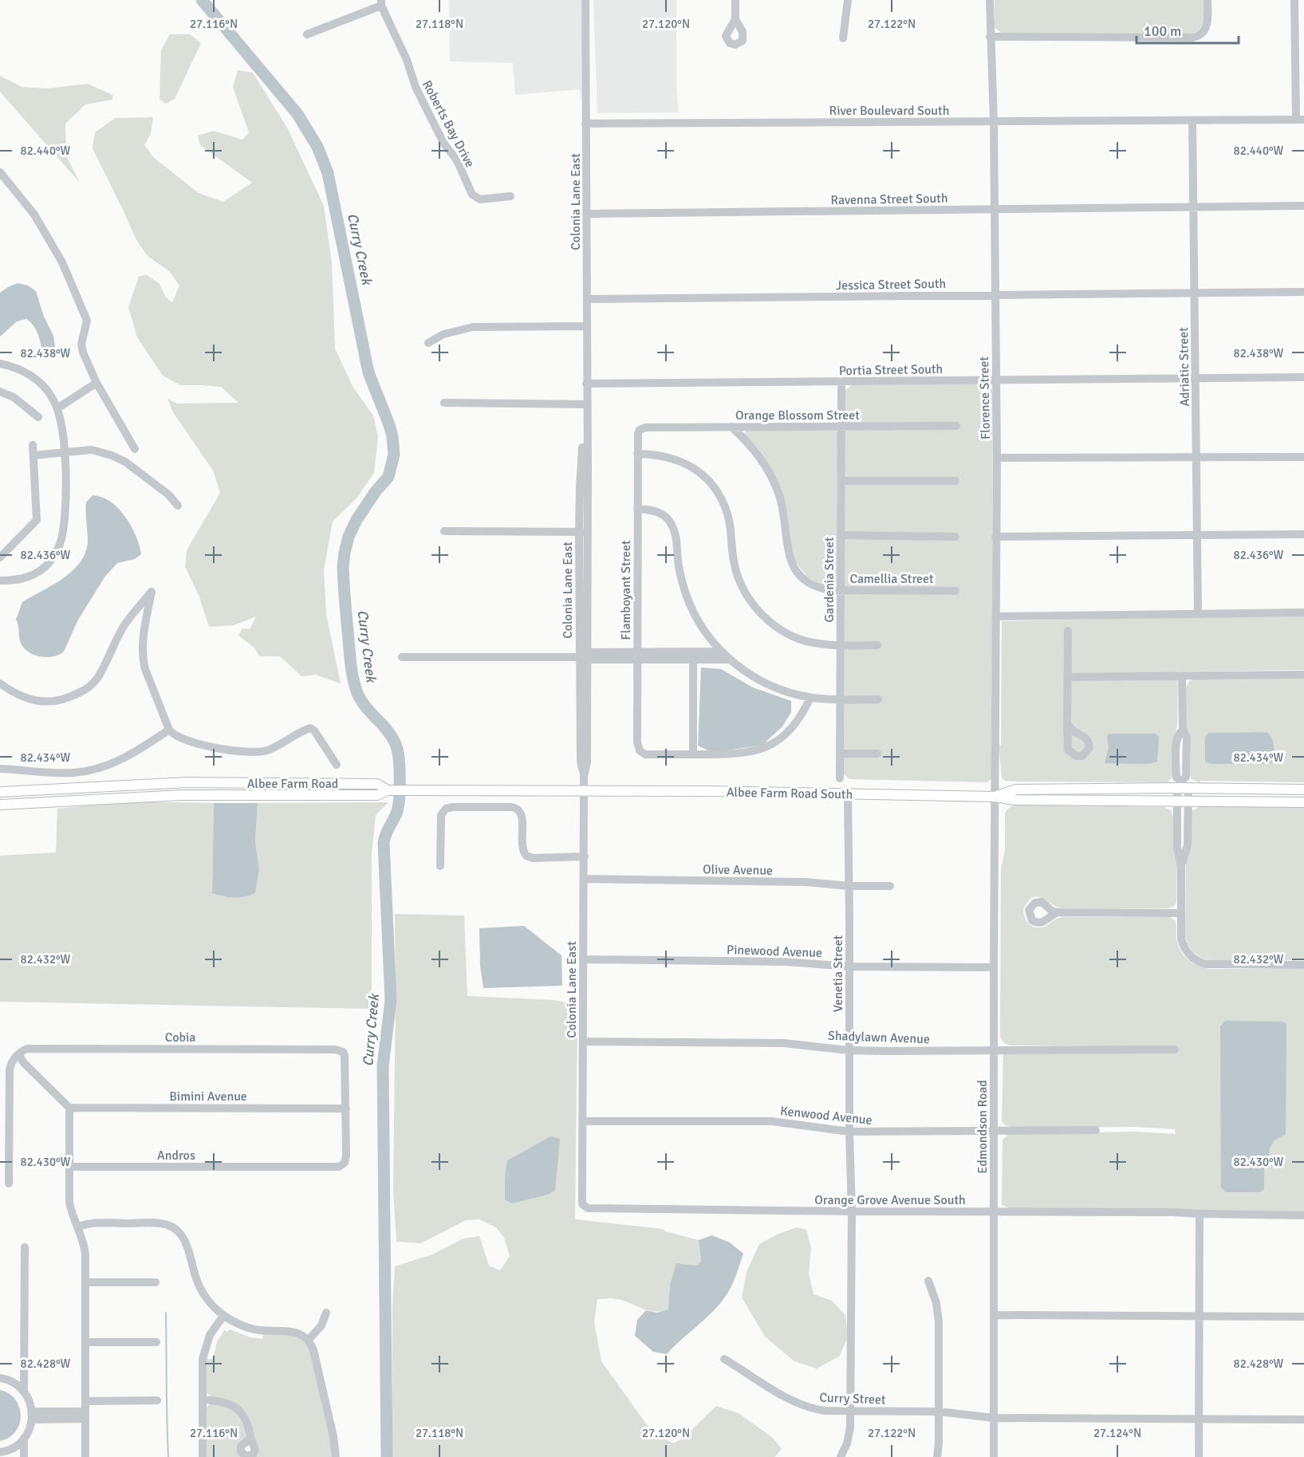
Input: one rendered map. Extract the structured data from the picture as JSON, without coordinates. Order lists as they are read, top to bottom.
{
  "streets": {
    "main road": ["Albee Farm Road", "Albee Farm Road South"],
    "street": [
      "River Boulevard South",
      "Roberts Bay Drive",
      "Ravenna Street South",
      "Colonia Lane East",
      "Jessica Street South",
      "Adriatic Street",
      "Portia Street South",
      "Florence Street",
      "Orange Blossom Street",
      "Camellia Street",
      "Gardenia Street",
      "Flamboyant Street",
      "Olive Avenue",
      "Pinewood Avenue",
      "Venetia Street",
      "Cobia",
      "Shadylawn Avenue",
      "Bimini Avenue",
      "Kenwood Avenue",
      "Edmondson Road",
      "Andros",
      "Orange Grove Avenue South",
      "Curry Street"
    ]
  },
  "crossings": [
    ["River Boulevard South", "Colonia Lane East"],
    ["River Boulevard South", "Adriatic Street"],
    ["River Boulevard South", "Florence Street"],
    ["Ravenna Street South", "Colonia Lane East"],
    ["Ravenna Street South", "Adriatic Street"],
    ["Ravenna Street South", "Florence Street"],
    ["Colonia Lane East", "Jessica Street South"],
    ["Colonia Lane East", "Portia Street South"],
    ["Colonia Lane East", "Albee Farm Road"],
    ["Colonia Lane East", "Albee Farm Road South"],
    ["Colonia Lane East", "Olive Avenue"],
    ["Colonia Lane East", "Pinewood Avenue"],
    ["Colonia Lane East", "Shadylawn Avenue"],
    ["Colonia Lane East", "Kenwood Avenue"],
    ["Colonia Lane East", "Orange Grove Avenue South"],
    ["Jessica Street South", "Adriatic Street"],
    ["Jessica Street South", "Florence Street"],
    ["Adriatic Street", "Portia Street South"],
    ["Portia Street South", "Florence Street"],
    ["Portia Street South", "Gardenia Street"],
    ["Florence Street", "Albee Farm Road South"],
    ["Florence Street", "Edmondson Road"],
    ["Orange Blossom Street", "Camellia Street"],
    ["Orange Blossom Street", "Gardenia Street"],
    ["Orange Blossom Street", "Flamboyant Street"],
    ["Camellia Street", "Gardenia Street"],
    ["Albee Farm Road", "Albee Farm Road South"],
    ["Albee Farm Road South", "Venetia Street"],
    ["Albee Farm Road South", "Edmondson Road"],
    ["Olive Avenue", "Venetia Street"],
    ["Pinewood Avenue", "Venetia Street"],
    ["Pinewood Avenue", "Edmondson Road"],
    ["Venetia Street", "Shadylawn Avenue"],
    ["Venetia Street", "Kenwood Avenue"],
    ["Venetia Street", "Orange Grove Avenue South"],
    ["Venetia Street", "Curry Street"],
    ["Cobia", "Bimini Avenue"],
    ["Cobia", "Andros"],
    ["Shadylawn Avenue", "Edmondson Road"],
    ["Bimini Avenue", "Andros"],
    ["Kenwood Avenue", "Edmondson Road"],
    ["Edmondson Road", "Orange Grove Avenue South"],
    ["Edmondson Road", "Curry Street"]
  ],
  "water": ["Curry Creek"],
  "scale_bar": "100 m",
  "coordinates": [
    "27.116°N",
    "27.118°N",
    "27.120°N",
    "27.122°N",
    "82.440°W",
    "82.438°W",
    "82.436°W",
    "82.434°W",
    "82.432°W",
    "82.430°W",
    "82.428°W",
    "27.124°N"
  ]
}
